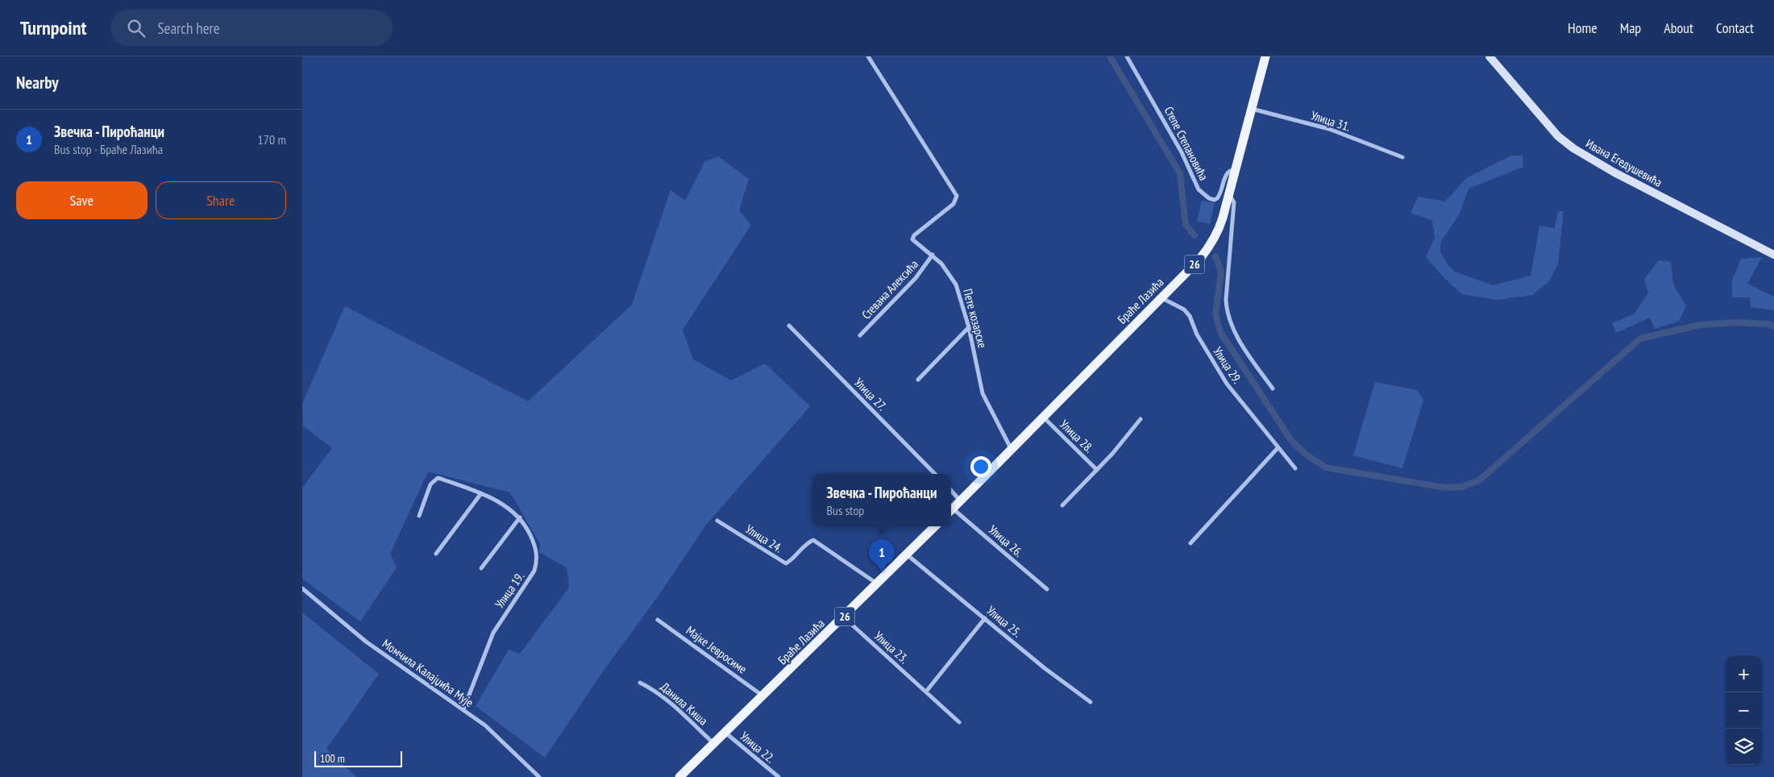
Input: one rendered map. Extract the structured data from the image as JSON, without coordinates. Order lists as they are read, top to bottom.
{
  "streets": {
    "main road": ["Ивана Егедушевића", "26", "Браће Лазића"],
    "street": [
      "Улица 31.",
      "Степе Степановића",
      "Стевана Алексића",
      "Пете козарске",
      "Улица 29.",
      "Улица 27.",
      "Улица 28.",
      "Улица 24.",
      "Улица 26.",
      "Улица 19.",
      "Улица 25.",
      "Улица 23.",
      "Мајке Јевросиме",
      "Момчила Калајџића Мује",
      "Данила Киша",
      "Улица 22."
    ]
  },
  "crossings": [
    ["Улица 31.", "Браће Лазића"],
    ["Степе Степановића", "Браће Лазића"],
    ["Стевана Алексића", "Пете козарске"],
    ["Браће Лазића", "Пете козарске"],
    ["Браће Лазића", "Улица 29."],
    ["Браће Лазића", "Улица 28."],
    ["Браће Лазића", "Улица 24."],
    ["Браће Лазића", "Улица 25."],
    ["Браће Лазића", "Улица 23."],
    ["Браће Лазића", "Мајке Јевросиме"],
    ["Браће Лазића", "Данила Киша"],
    ["Браће Лазића", "Улица 22."],
    ["Улица 19.", "Момчила Калајџића Мује"]
  ],
  "scale_bar": "100 m",
  "page": {
    "header": "Turnpoint",
    "search": "Search here",
    "nav": [
      "Home",
      "Map",
      "About",
      "Contact"
    ],
    "heading": "Nearby",
    "list": [
      {
        "mark": "1",
        "name": "Звечка - Пироћанци",
        "note": "Bus stop · Браће Лазића",
        "value": "170 m"
      }
    ],
    "buttons": ["Save", "Share"],
    "popup": ["Звечка - Пироћанци", "Bus stop"],
    "pins": "1",
    "map_buttons": ["+", "−"],
    "scale": "100 m"
  }
}
